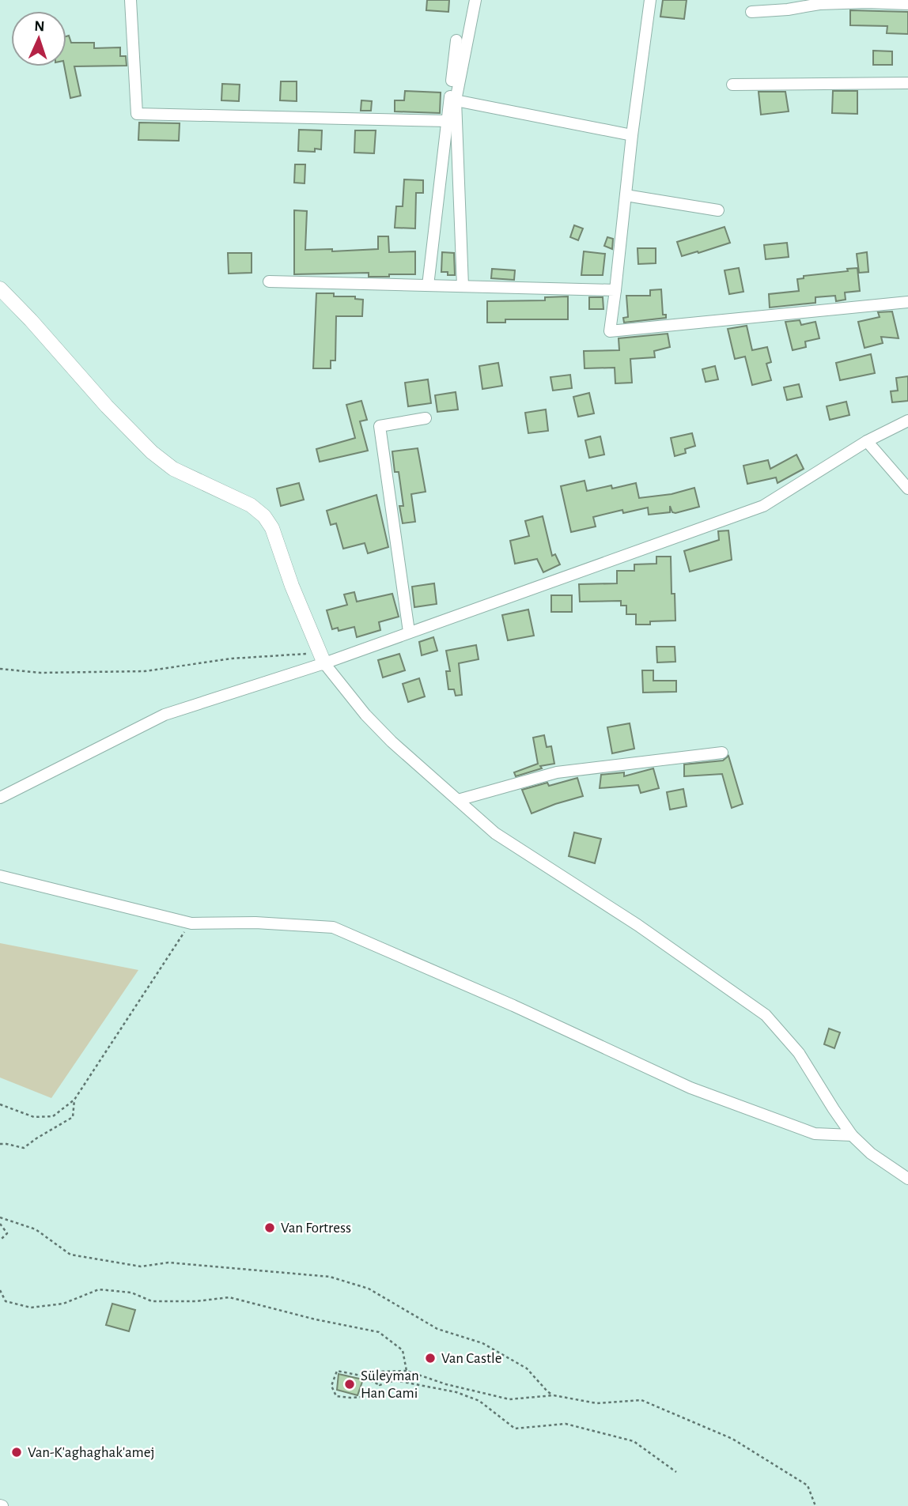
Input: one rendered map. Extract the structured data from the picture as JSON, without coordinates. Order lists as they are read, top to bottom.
{
  "places": [
    "Van Fortress",
    "Van Castle",
    "Süleyman Han Cami",
    "Van-K'aghaghak'amej"
  ],
  "north": "top"
}
